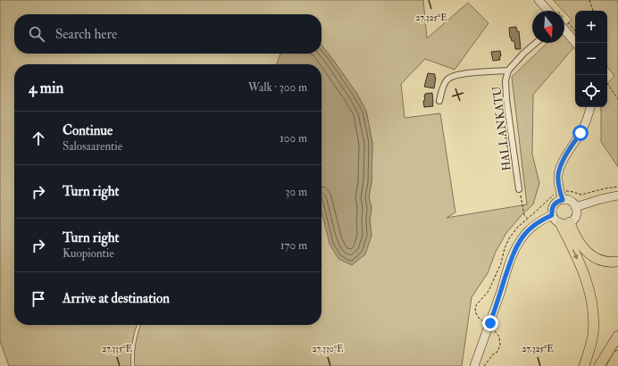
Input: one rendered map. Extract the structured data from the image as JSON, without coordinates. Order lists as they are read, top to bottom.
{
  "streets": {
    "street": ["HALLANKATU"]
  },
  "north": "bottom",
  "page": {
    "map_buttons": ["+", "−"],
    "search": "Search here",
    "heading": ["4 min", "Walk · 300 m"],
    "list": [
      ["Continue", "Salosaarentie", "100 m"],
      ["Turn right", "30 m"],
      ["Turn right", "Kuopiontie", "170 m"],
      "Arrive at destination"
    ]
  },
  "coordinates": ["27.325°E", "27.335°E", "27.330°E"]
}
